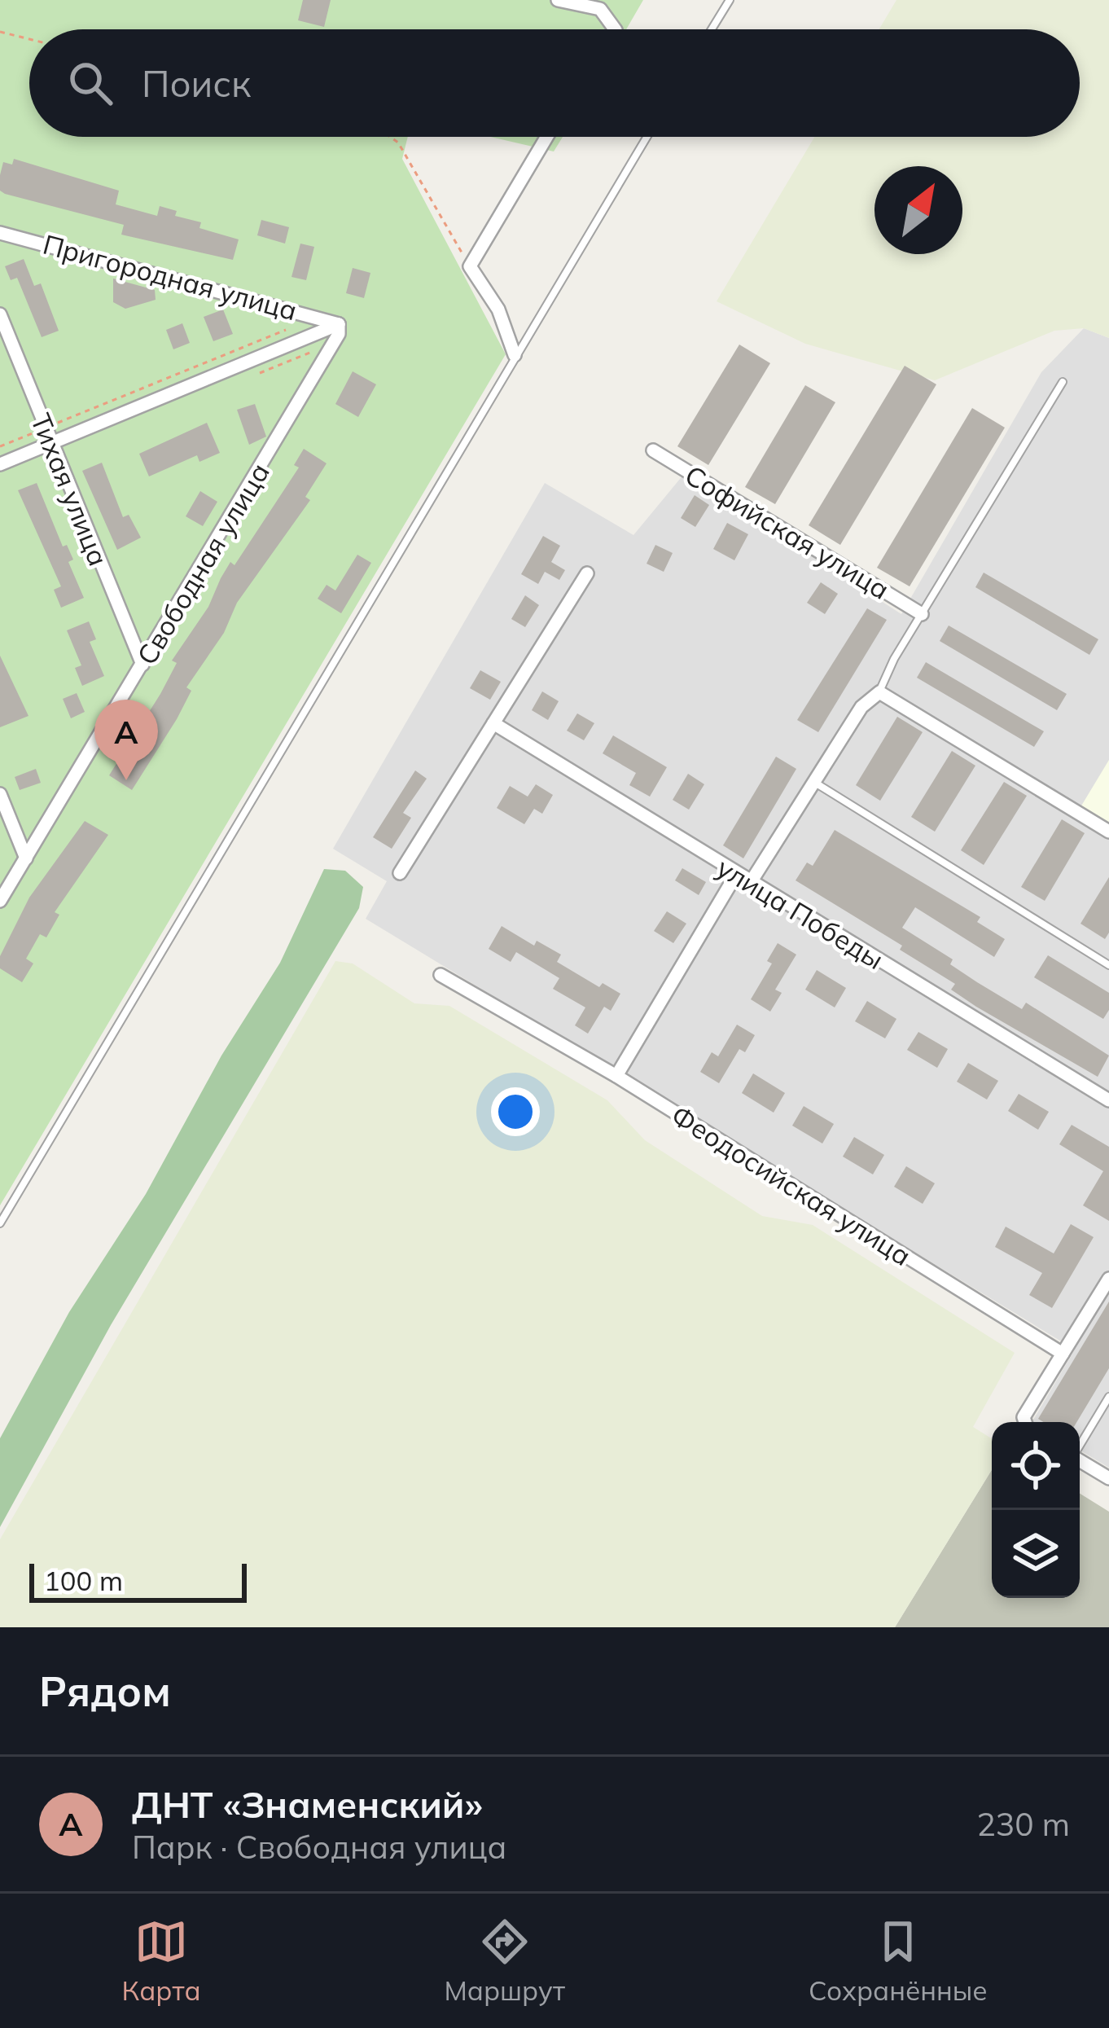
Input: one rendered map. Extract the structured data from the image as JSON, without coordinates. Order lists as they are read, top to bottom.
{
  "streets": {
    "street": [
      "Пригородная улица",
      "Тихая улица",
      "Софийская улица",
      "Свободная улица",
      "улица Победы",
      "Феодосийская улица"
    ]
  },
  "crossings": [
    ["Пригородная улица", "Свободная улица"],
    ["Тихая улица", "Свободная улица"]
  ],
  "scale_bar": "100 m",
  "north": "top right",
  "page": {
    "search": "Поиск",
    "pins": "A",
    "scale": "100 m",
    "heading": "Рядом",
    "list": [
      {
        "mark": "A",
        "name": "ДНТ «Знаменский»",
        "note": "Парк · Свободная улица",
        "value": "230 m"
      }
    ],
    "nav": ["Карта", "Маршрут", "Сохранённые"]
  }
}
